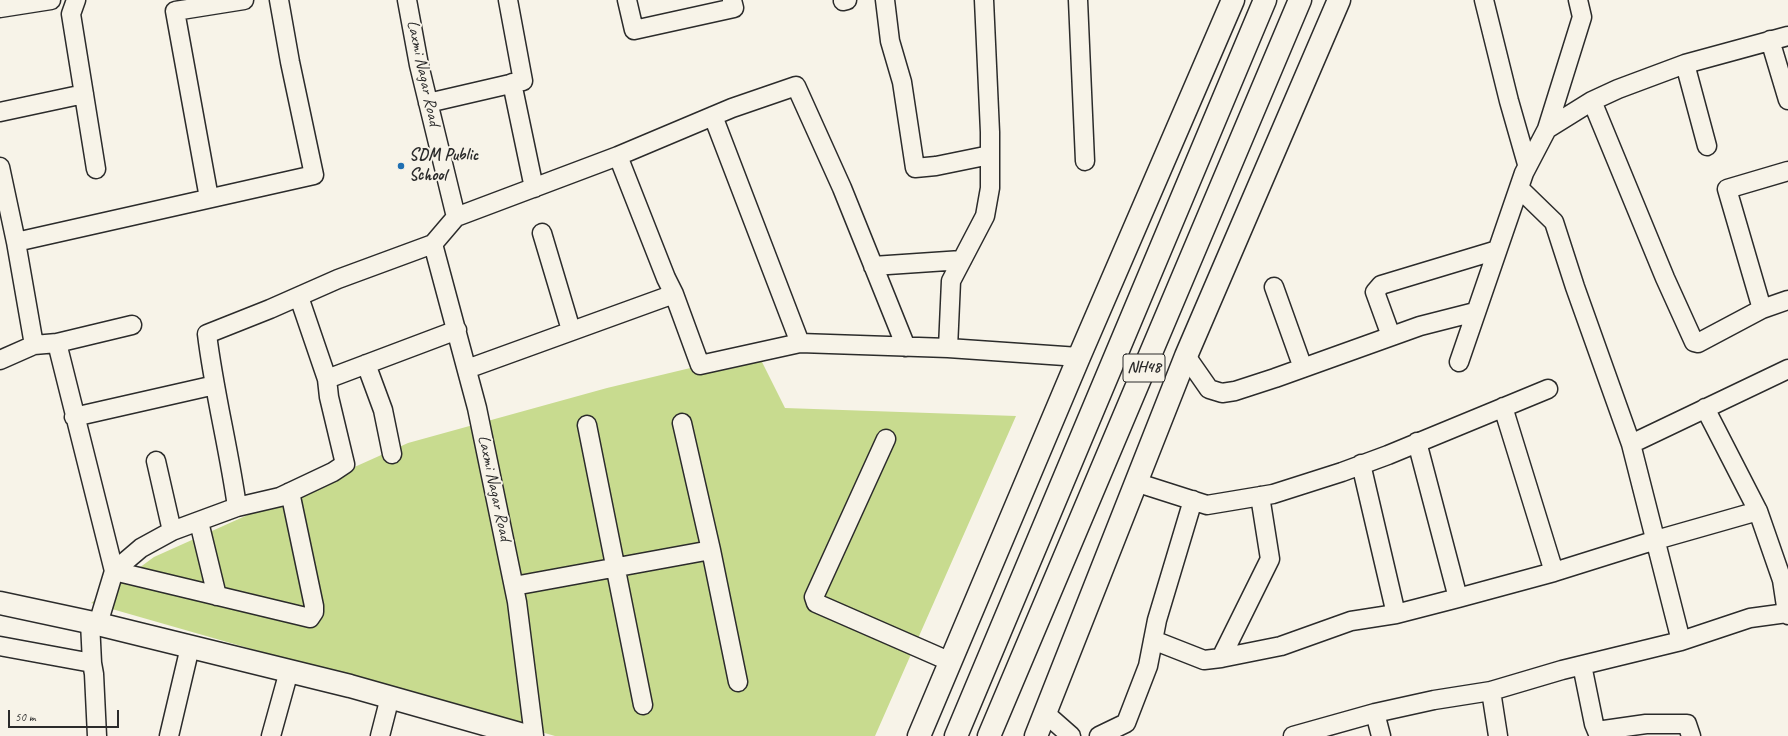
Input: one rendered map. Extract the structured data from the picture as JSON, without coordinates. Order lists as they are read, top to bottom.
{
  "streets": {
    "main road": ["NH48"],
    "street": ["Laxmi Nagar Road"]
  },
  "places": ["SDM Public School"],
  "scale_bar": "50 m"
}
